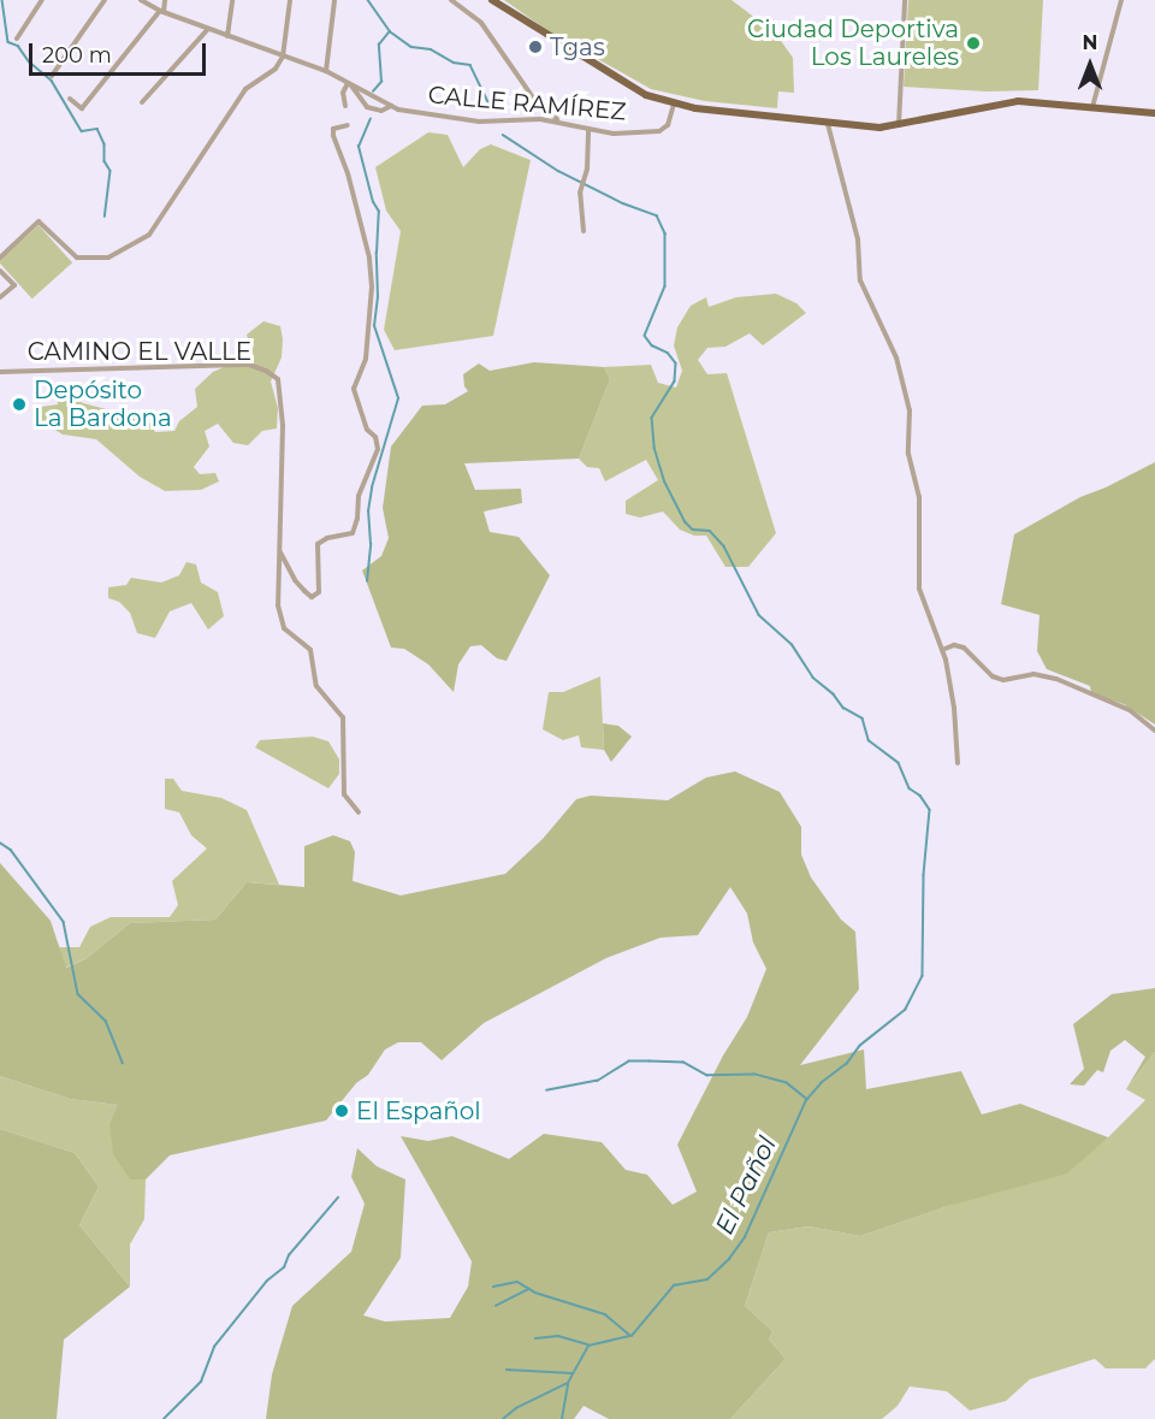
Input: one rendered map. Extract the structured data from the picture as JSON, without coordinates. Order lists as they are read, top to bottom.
{
  "streets": {
    "street": ["CALLE RAMÍREZ", "CAMINO EL VALLE"]
  },
  "water": ["El Pañol"],
  "places": [
    "Ciudad Deportiva Los Laureles",
    "Tgas",
    "Depósito La Bardona",
    "El Español"
  ],
  "scale_bar": "200 m",
  "north": "top"
}
